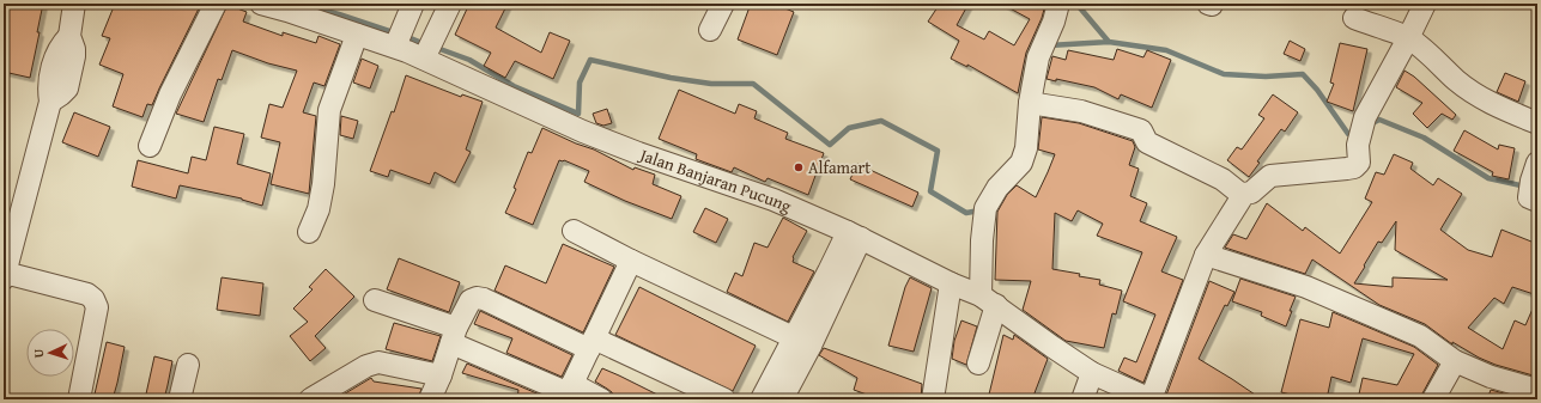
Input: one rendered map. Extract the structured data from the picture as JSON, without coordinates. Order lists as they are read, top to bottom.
{
  "streets": {
    "street": ["Jalan Banjaran Pucung"]
  },
  "places": ["Alfamart"],
  "north": "left"
}
